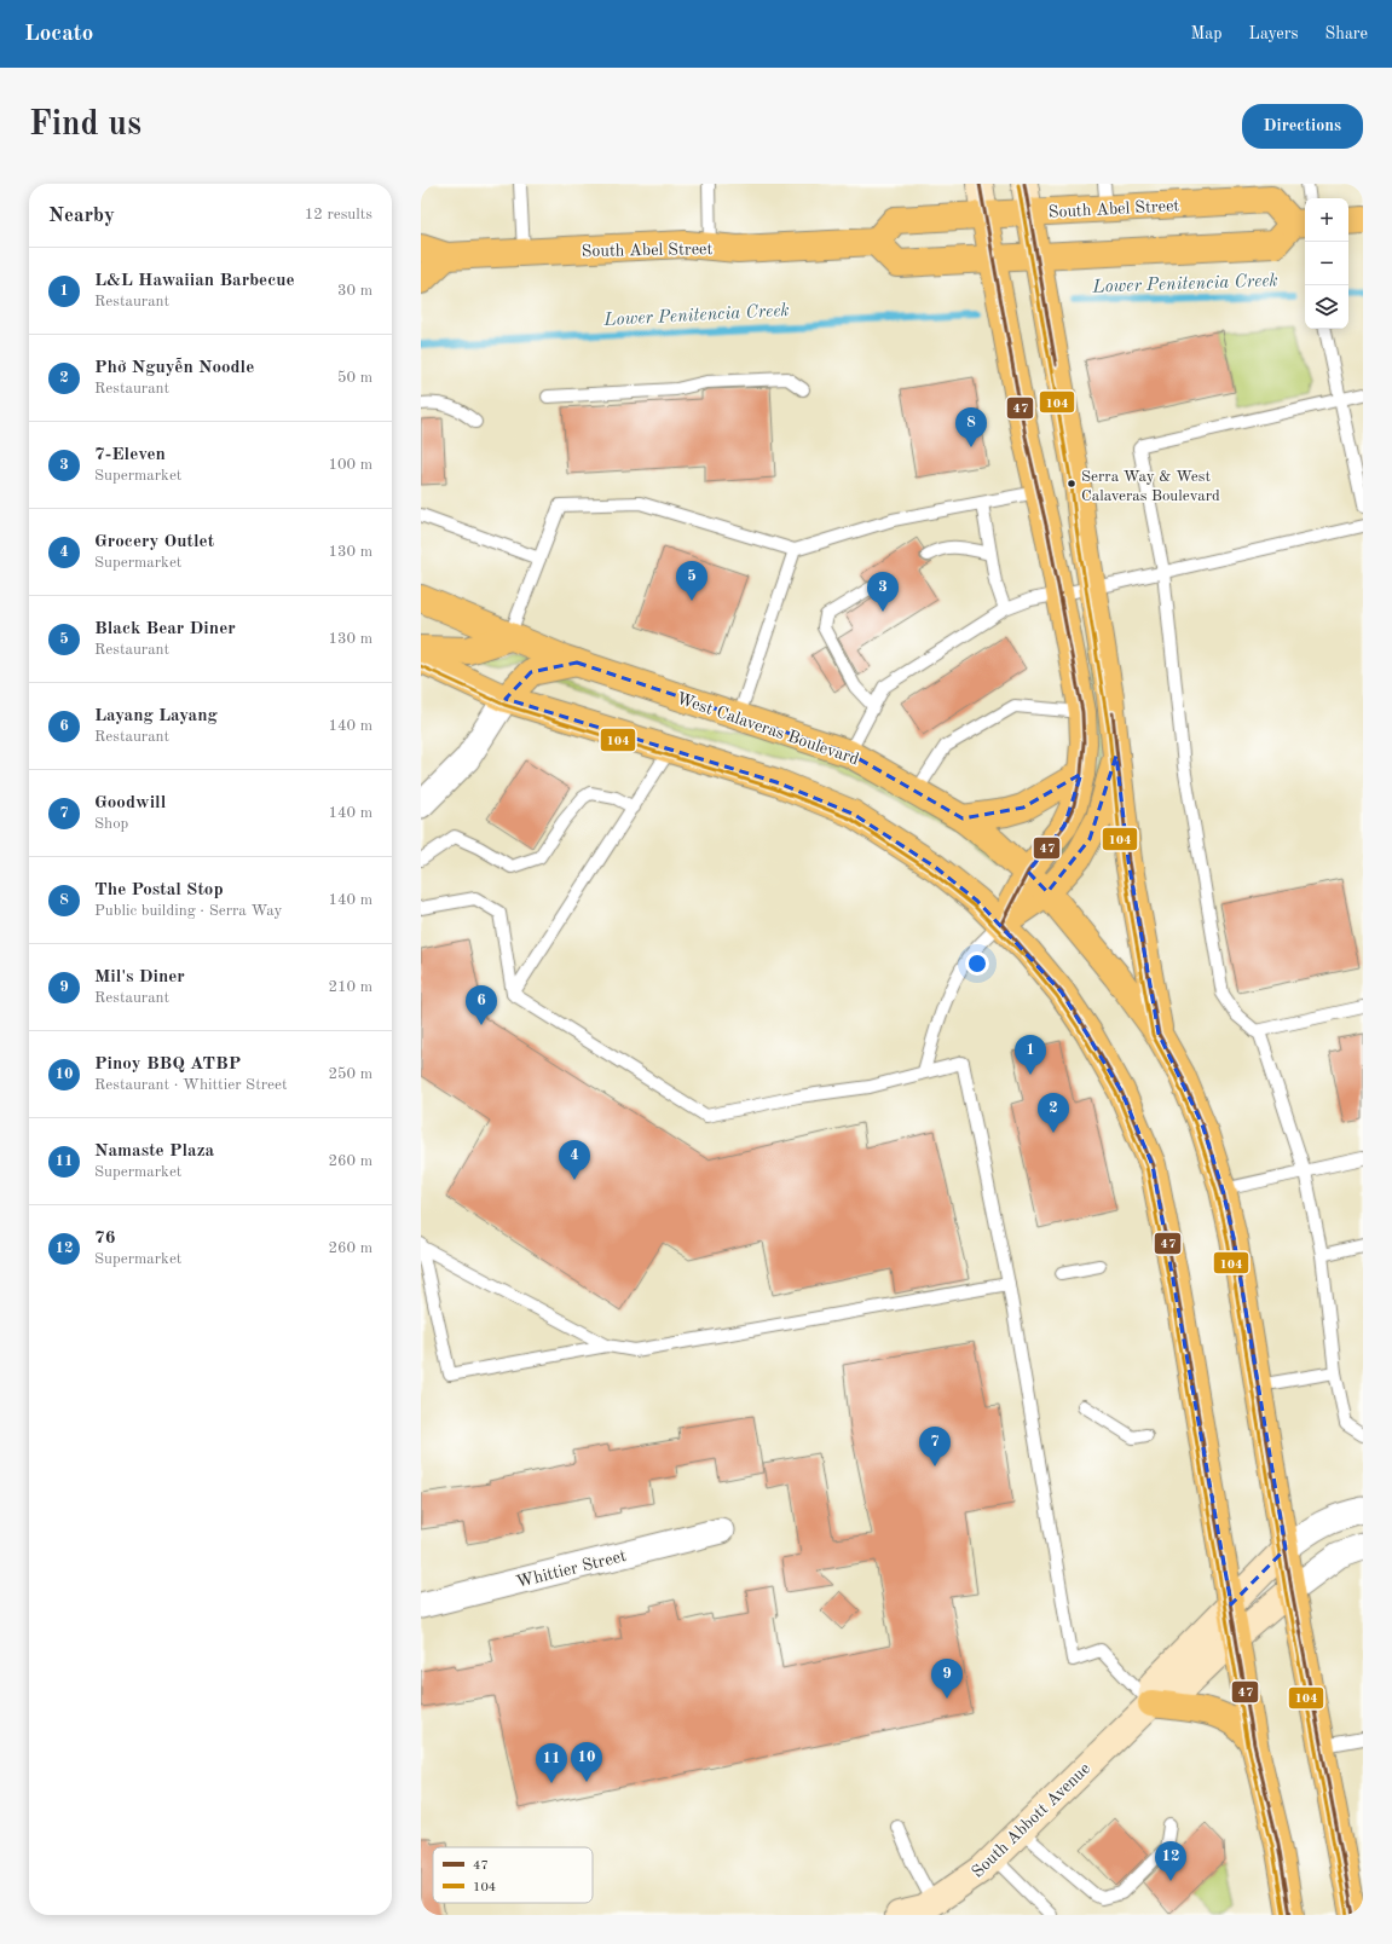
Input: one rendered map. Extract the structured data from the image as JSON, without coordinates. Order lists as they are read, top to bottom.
{
  "streets": {
    "main road": ["South Abel Street", "West Calaveras Boulevard"],
    "street": ["Whittier Street", "South Abbott Avenue"]
  },
  "crossings": [
    ["West Calaveras Boulevard", "South Abbott Avenue"]
  ],
  "water": ["Lower Penitencia Creek"],
  "places": ["Serra Way & West Calaveras Boulevard"],
  "lines": ["transit line 47", "transit line 104"],
  "legend": ["47", "104"],
  "page": {
    "header": "Locato",
    "nav": ["Map", "Layers", "Share"],
    "buttons": "Directions",
    "title": "Find us",
    "heading": ["Nearby", "12 results"],
    "map_buttons": ["+", "−"],
    "list": [
      {
        "mark": "1",
        "name": "L&L Hawaiian Barbecue",
        "note": "Restaurant",
        "value": "30 m"
      },
      {
        "mark": "2",
        "name": "Phở Nguyễn Noodle",
        "note": "Restaurant",
        "value": "50 m"
      },
      {
        "mark": "3",
        "name": "7-Eleven",
        "note": "Supermarket",
        "value": "100 m"
      },
      {
        "mark": "4",
        "name": "Grocery Outlet",
        "note": "Supermarket",
        "value": "130 m"
      },
      {
        "mark": "5",
        "name": "Black Bear Diner",
        "note": "Restaurant",
        "value": "130 m"
      },
      {
        "mark": "6",
        "name": "Layang Layang",
        "note": "Restaurant",
        "value": "140 m"
      },
      {
        "mark": "7",
        "name": "Goodwill",
        "note": "Shop",
        "value": "140 m"
      },
      {
        "mark": "8",
        "name": "The Postal Stop",
        "note": "Public building · Serra Way",
        "value": "140 m"
      },
      {
        "mark": "9",
        "name": "Mil's Diner",
        "note": "Restaurant",
        "value": "210 m"
      },
      {
        "mark": "10",
        "name": "Pinoy BBQ ATBP",
        "note": "Restaurant · Whittier Street",
        "value": "250 m"
      },
      {
        "mark": "11",
        "name": "Namaste Plaza",
        "note": "Supermarket",
        "value": "260 m"
      },
      {
        "mark": "12",
        "name": "76",
        "note": "Supermarket",
        "value": "260 m"
      }
    ],
    "pins": [
      "8",
      "5",
      "3",
      "6",
      "1",
      "2",
      "4",
      "7",
      "9",
      "10",
      "11",
      "12"
    ]
  }
}
